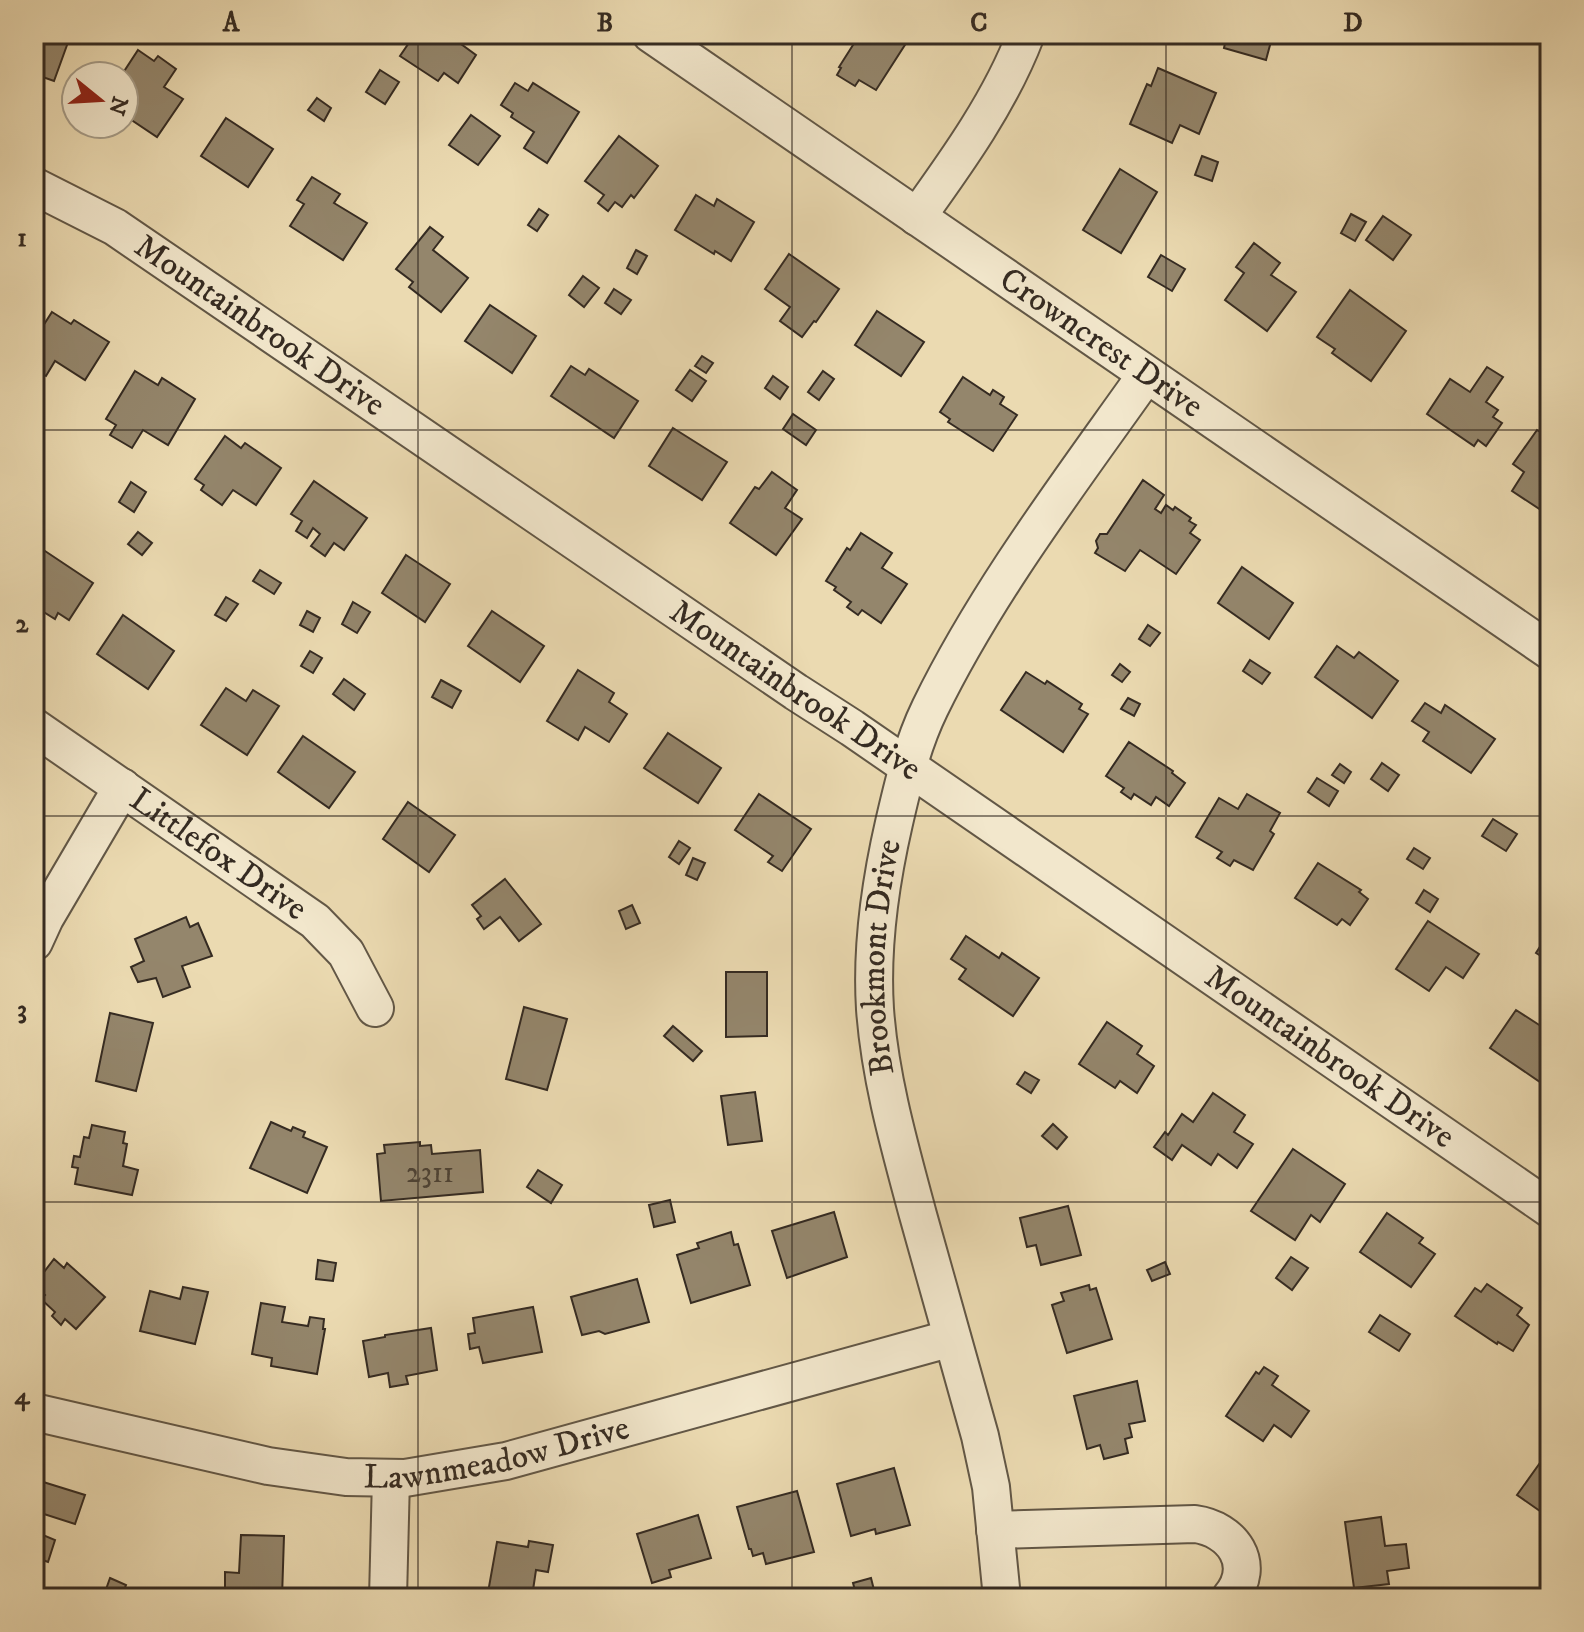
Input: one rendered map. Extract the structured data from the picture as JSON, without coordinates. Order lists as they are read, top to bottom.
{
  "streets": {
    "street": [
      "Mountainbrook Drive",
      "Crowncrest Drive",
      "Littlefox Drive",
      "Brookmont Drive",
      "Lawnmeadow Drive"
    ]
  },
  "crossings": [
    ["Mountainbrook Drive", "Brookmont Drive"],
    ["Crowncrest Drive", "Brookmont Drive"],
    ["Brookmont Drive", "Lawnmeadow Drive"]
  ],
  "house_numbers": ["2311"],
  "north": "right",
  "grid": {
    "columns": [
      "A",
      "B",
      "C",
      "D"
    ],
    "rows": [
      "1",
      "2",
      "3",
      "4"
    ]
  }
}
